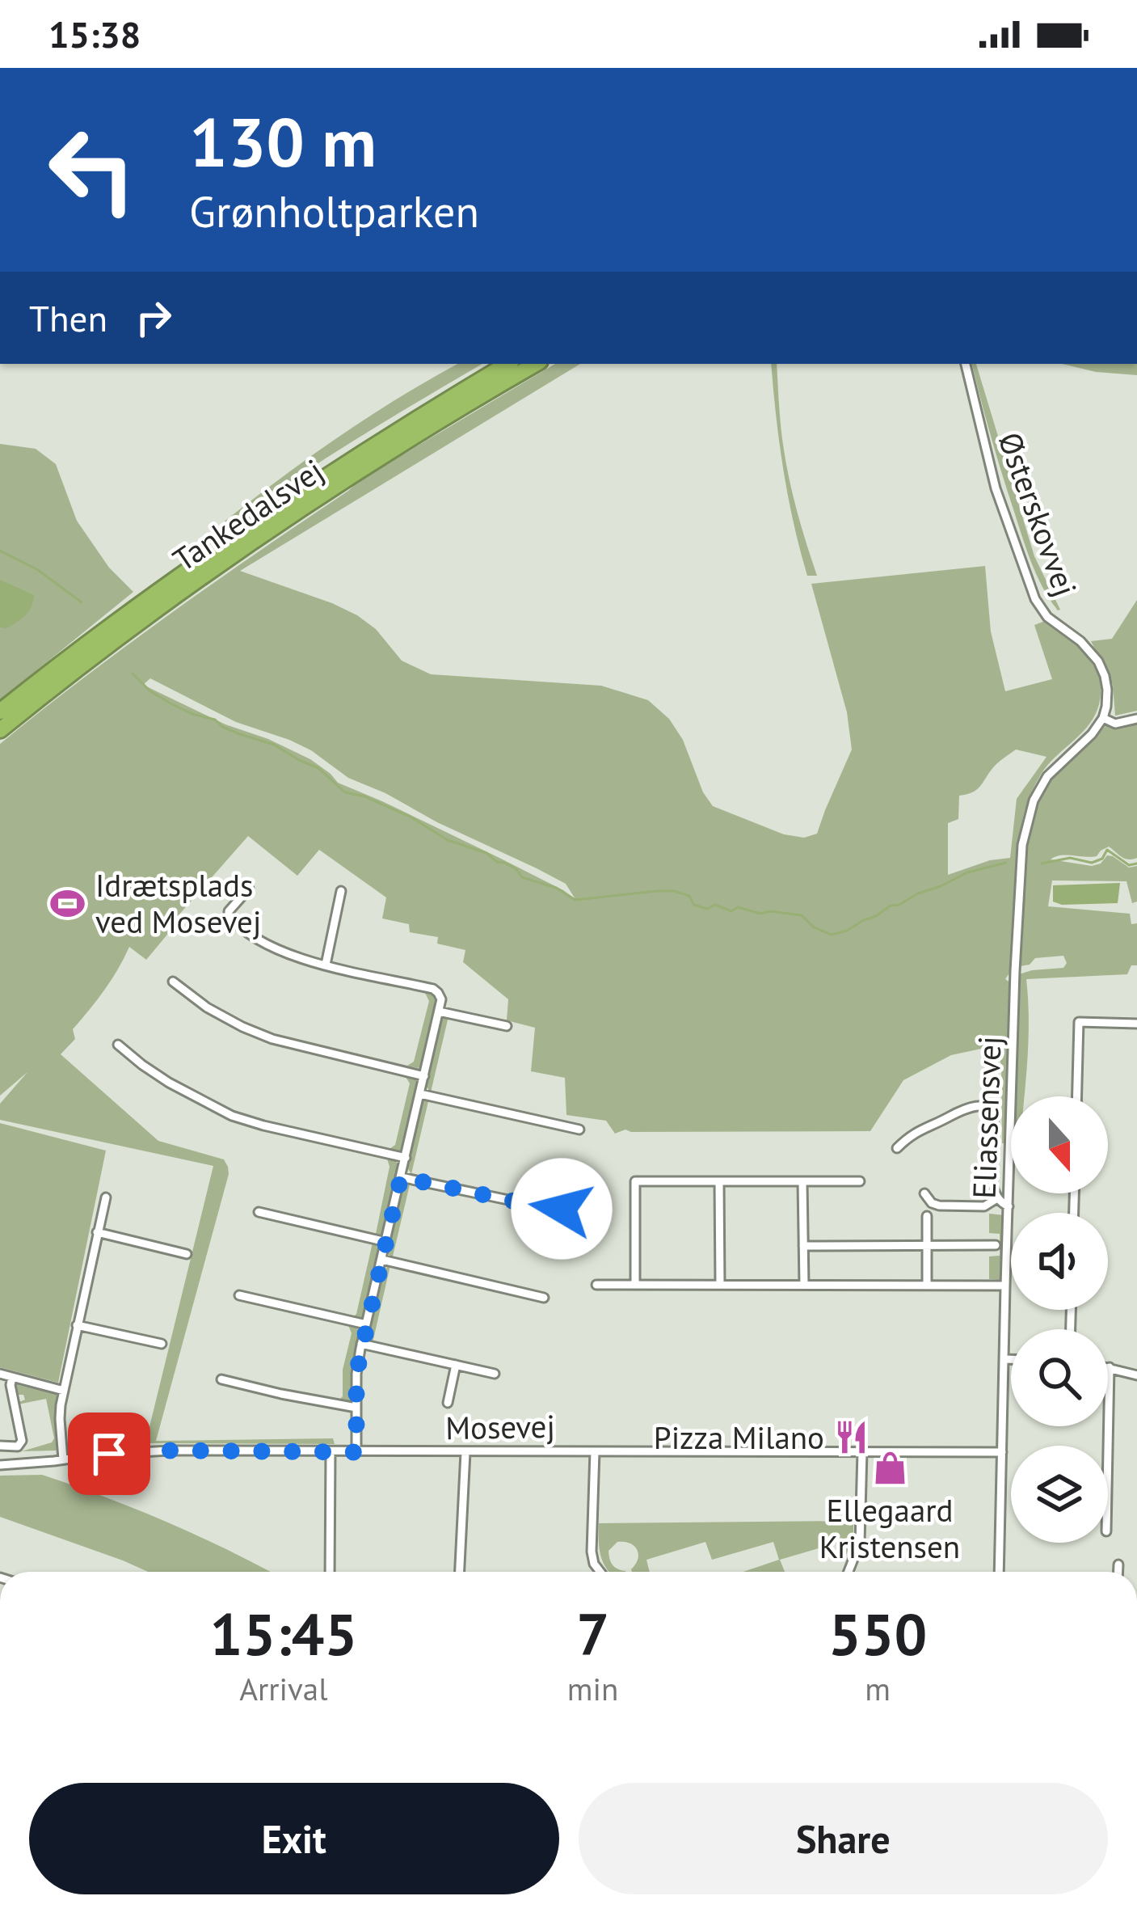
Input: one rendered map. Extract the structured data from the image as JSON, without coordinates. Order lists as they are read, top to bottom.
{
  "streets": {
    "highway": ["Tankedalsvej"],
    "street": ["Østerskovvej", "Eliassensvej", "Mosevej"]
  },
  "crossings": [
    ["Østerskovvej", "Eliassensvej"],
    ["Eliassensvej", "Mosevej"]
  ],
  "places": {
    "sports": ["Idrætsplads ved Mosevej"],
    "restaurant": ["Pizza Milano"],
    "shop": ["Ellegaard Kristensen"]
  },
  "north": "bottom",
  "page": {
    "status": "15:38",
    "turn": ["130 m", "Grønholtparken"],
    "then": "Then",
    "eta": [
      "15:45",
      "Arrival",
      "7",
      "min",
      "550",
      "m"
    ],
    "buttons": ["Exit", "Share"]
  }
}
